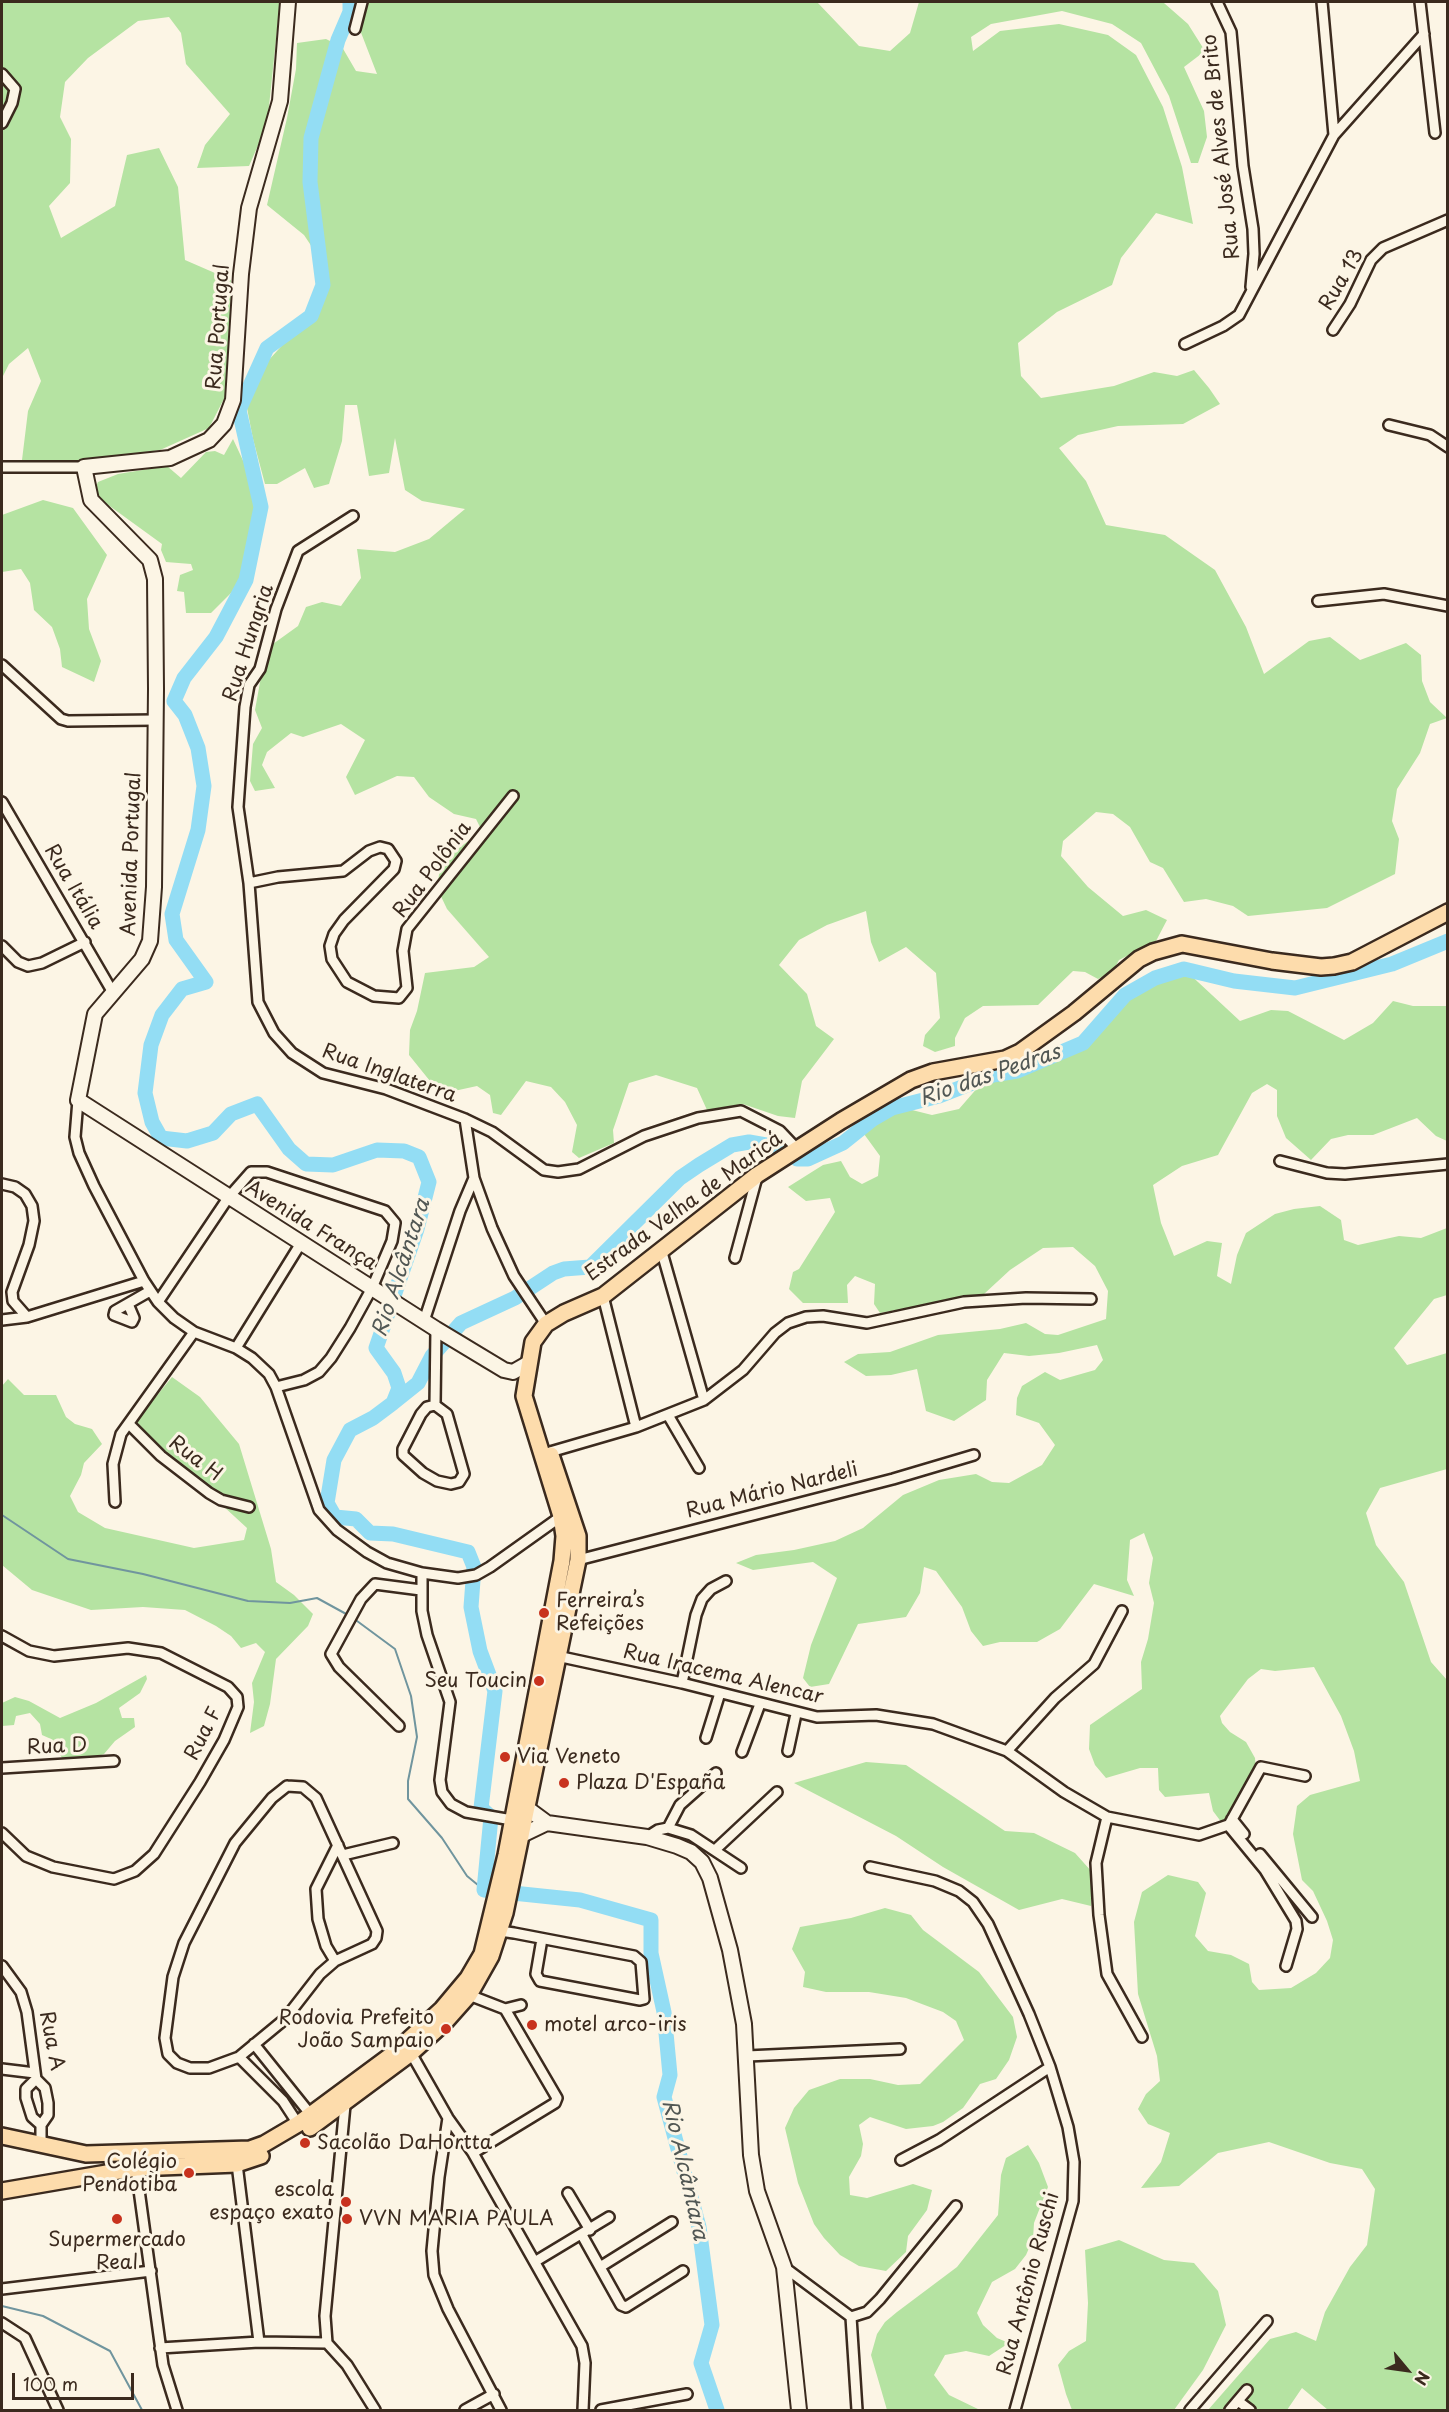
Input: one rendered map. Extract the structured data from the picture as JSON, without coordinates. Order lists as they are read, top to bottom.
{
  "streets": {
    "main road": ["Estrada Velha de Maricá"],
    "street": [
      "Rua José Alves de Brito",
      "Rua 13",
      "Rua Portugal",
      "Rua Hungria",
      "Avenida Portugal",
      "Rua Polônia",
      "Rua Itália",
      "Rua Inglaterra",
      "Avenida França",
      "Rua H",
      "Rua Mário Nardeli",
      "Rua Iracema Alencar",
      "Rua F",
      "Rua D",
      "Rua A",
      "Rua Antônio Ruschi"
    ]
  },
  "crossings": [
    ["Rua Portugal", "Avenida Portugal"],
    ["Rua Hungria", "Rua Polônia"],
    ["Rua Hungria", "Rua Inglaterra"],
    ["Avenida Portugal", "Rua Itália"],
    ["Avenida Portugal", "Avenida França"],
    ["Rua Polônia", "Rua Inglaterra"],
    ["Rua Inglaterra", "Estrada Velha de Maricá"]
  ],
  "water": ["Rio das Pedras", "Rio Alcântara"],
  "places": [
    "Ferreira’s Refeições",
    "Seu Toucin",
    "Via Veneto",
    "Plaza D'España",
    "motel arco-iris",
    "Rodovia Prefeito João Sampaio",
    "Sacolão DaHortta",
    "Colégio Pendotiba",
    "escola espaço exato",
    "Supermercado Real",
    "VVN MARIA PAULA"
  ],
  "scale_bar": "100 m",
  "north": "bottom right"
}
